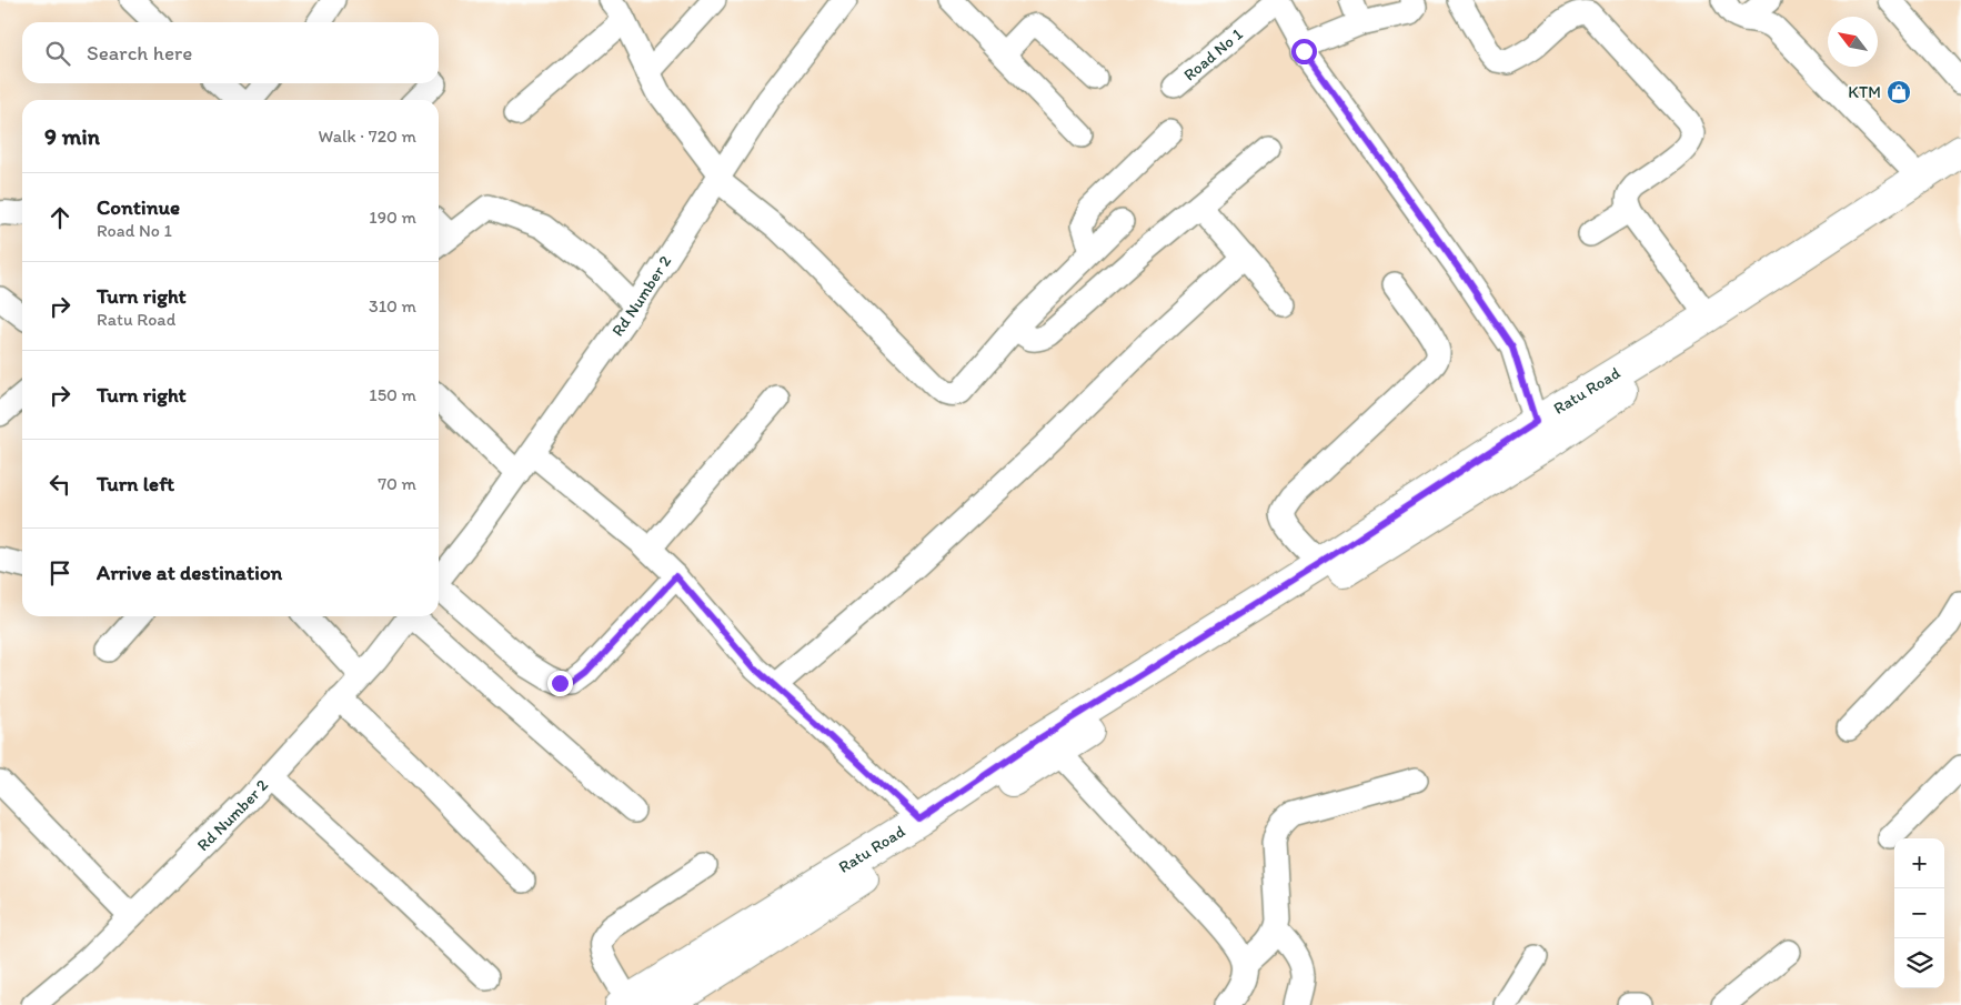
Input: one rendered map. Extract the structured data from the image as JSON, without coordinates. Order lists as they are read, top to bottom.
{
  "streets": {
    "main road": ["Ratu Road"],
    "street": ["Road No 1", "Rd Number 2"]
  },
  "crossings": [
    ["Road No 1", "Ratu Road"]
  ],
  "places": {
    "shop": ["KTM"]
  },
  "north": "top left",
  "page": {
    "search": "Search here",
    "heading": ["9 min", "Walk · 720 m"],
    "list": [
      ["Continue", "Road No 1", "190 m"],
      ["Turn right", "Ratu Road", "310 m"],
      ["Turn right", "150 m"],
      ["Turn left", "70 m"],
      "Arrive at destination"
    ],
    "map_buttons": ["+", "−"]
  }
}
